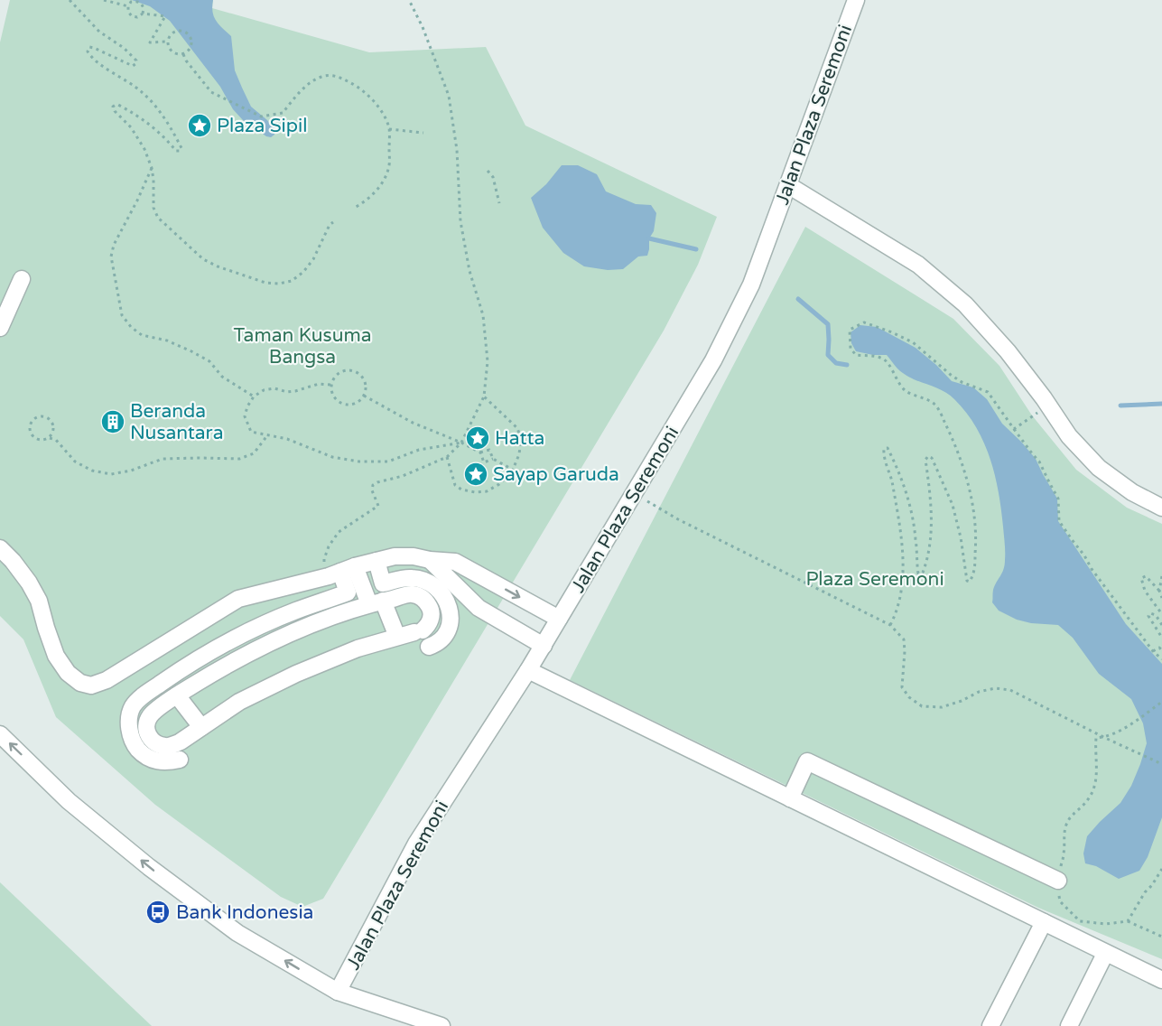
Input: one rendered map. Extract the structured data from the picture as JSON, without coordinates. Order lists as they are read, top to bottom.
{
  "streets": {
    "street": ["Jalan Plaza Seremoni"]
  },
  "parks": ["Taman Kusuma Bangsa", "Plaza Seremoni"],
  "places": {
    "place": ["Plaza Sipil", "Hatta", "Sayap Garuda"],
    "building": ["Beranda Nusantara"],
    "bus stop": ["Bank Indonesia"]
  }
}
